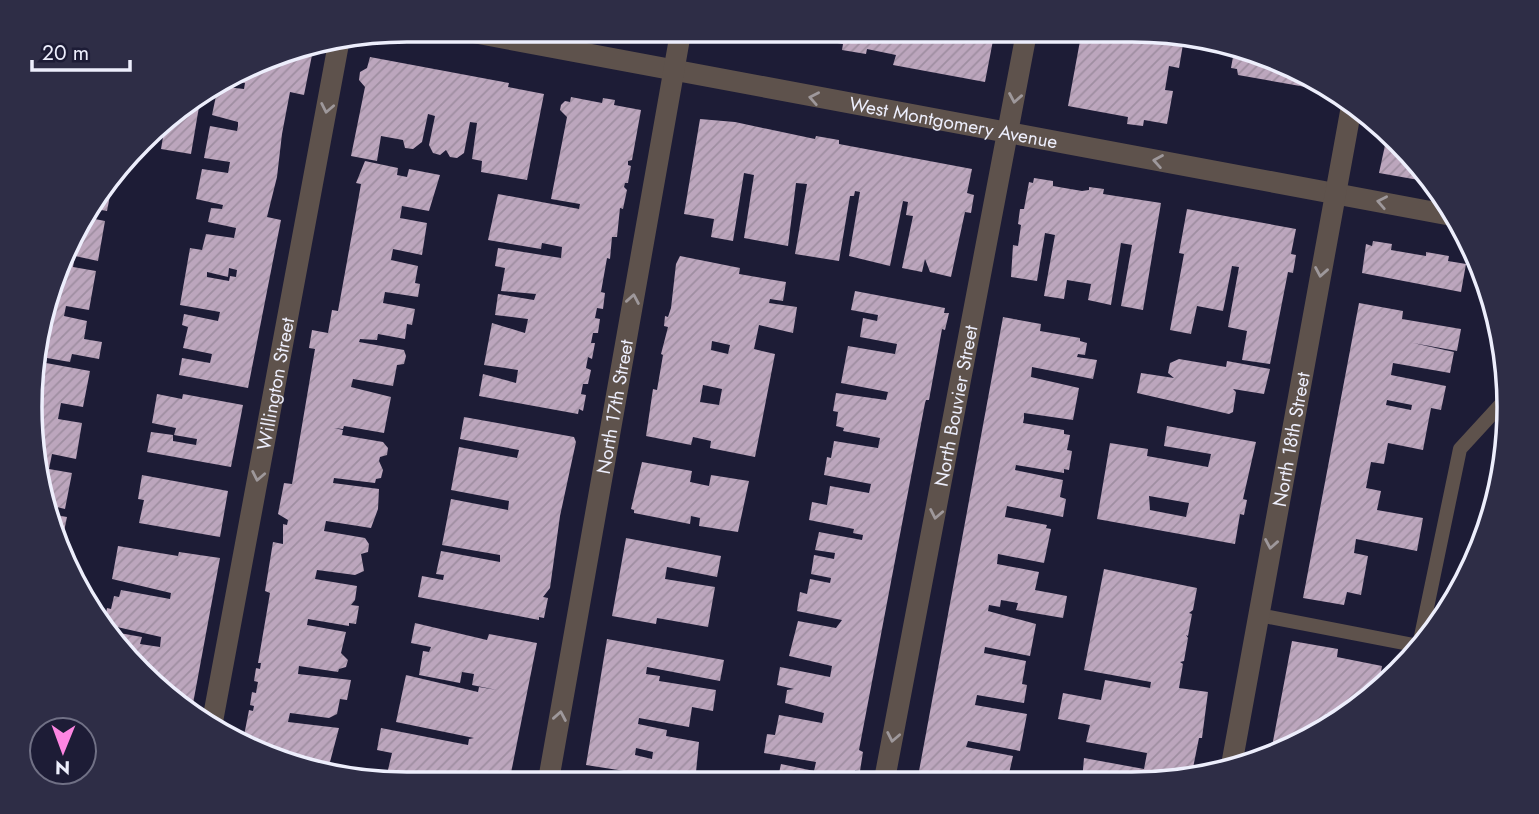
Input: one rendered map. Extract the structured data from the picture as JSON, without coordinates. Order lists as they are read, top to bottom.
{
  "streets": {
    "street": [
      "West Montgomery Avenue",
      "Willington Street",
      "North 17th Street",
      "North Bouvier Street",
      "North 18th Street"
    ]
  },
  "crossings": [
    ["West Montgomery Avenue", "North 17th Street"],
    ["West Montgomery Avenue", "North Bouvier Street"],
    ["West Montgomery Avenue", "North 18th Street"]
  ],
  "one_way": [
    "West Montgomery Avenue",
    "Willington Street",
    "North 17th Street",
    "North Bouvier Street",
    "North 18th Street"
  ],
  "scale_bar": "20 m",
  "north": "bottom"
}
